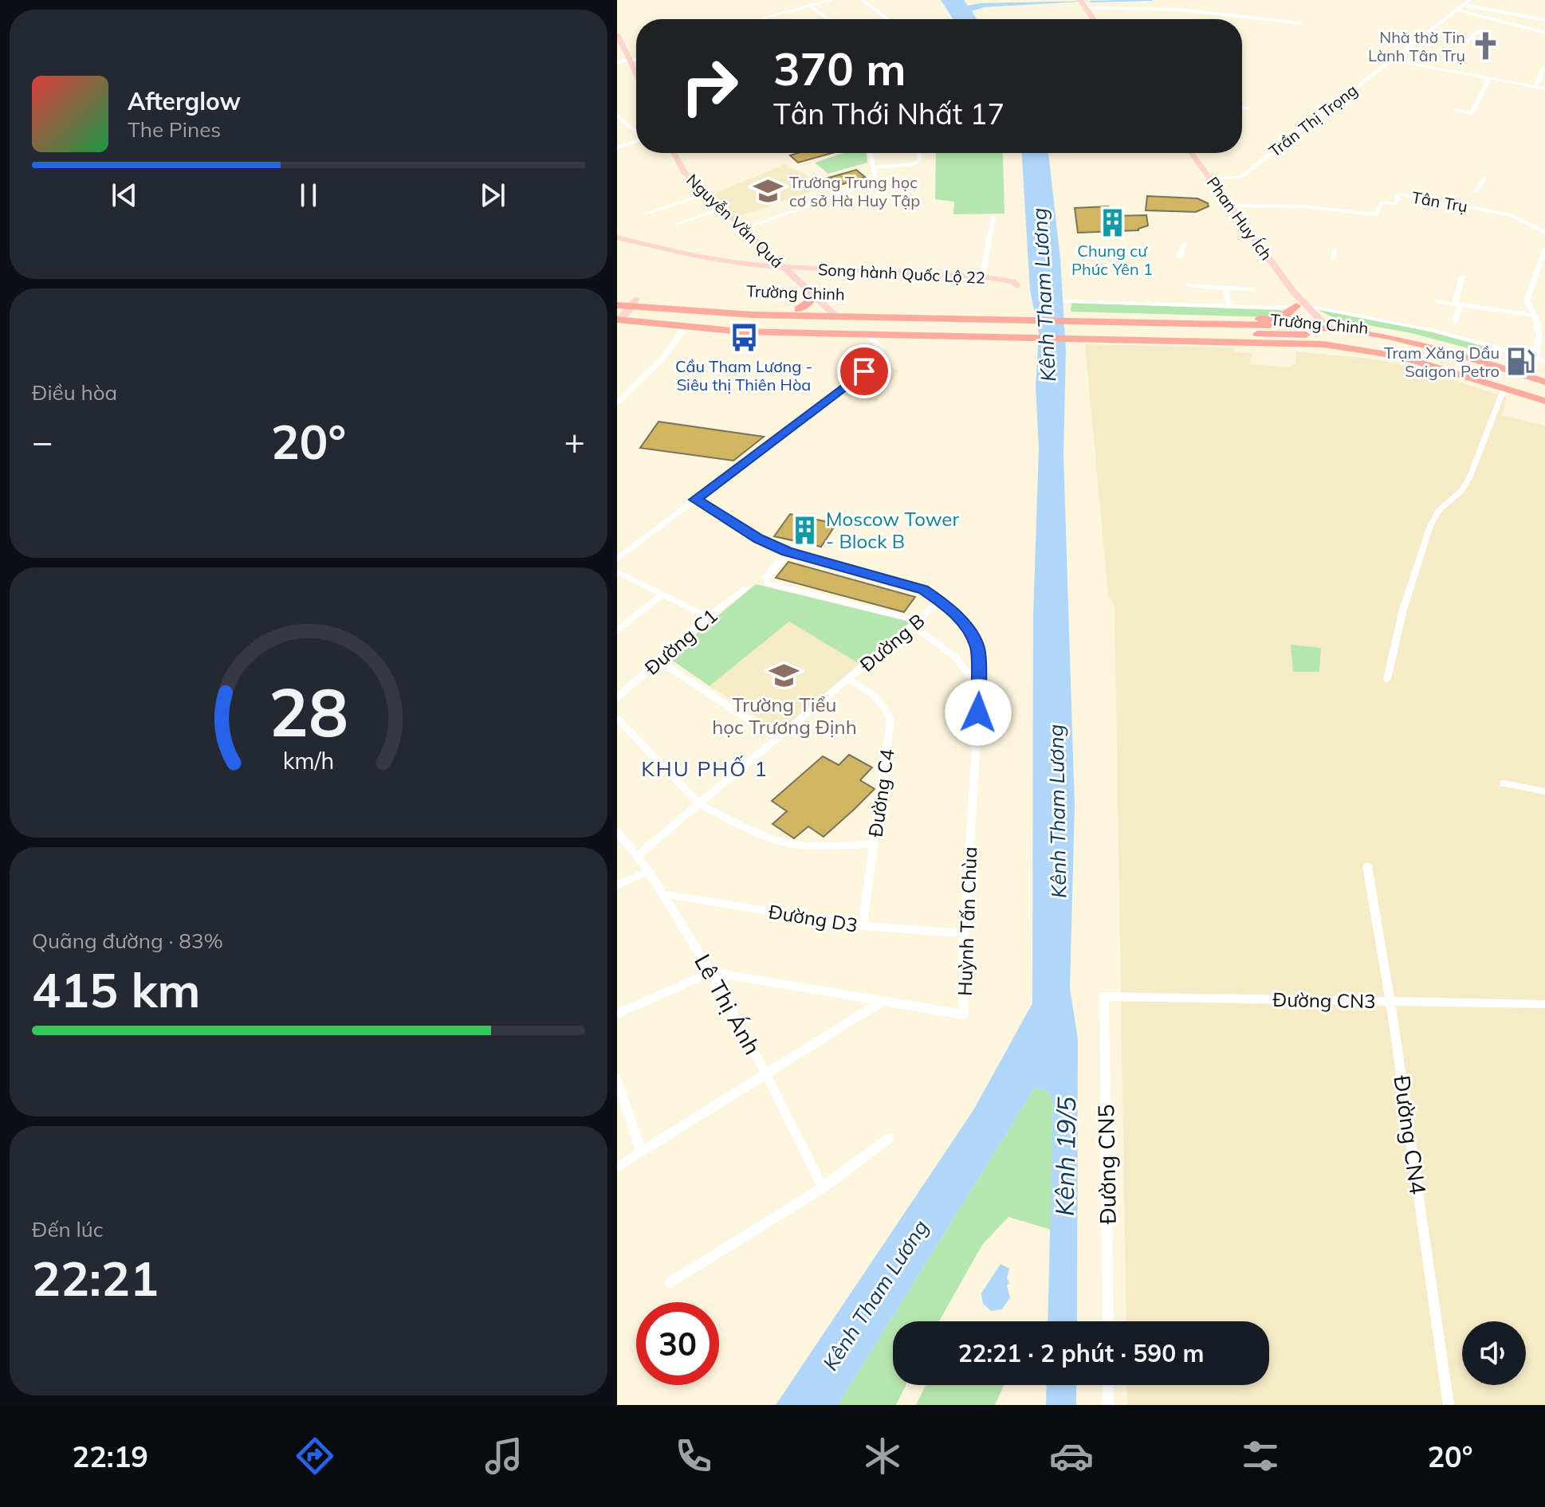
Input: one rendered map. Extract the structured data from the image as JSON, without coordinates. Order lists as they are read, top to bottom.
{
  "streets": {
    "main road": [
      "Phan Huy Ích",
      "Nguyễn Văn Quá",
      "Song hành Quốc Lộ 22",
      "Trường Chinh"
    ],
    "street": [
      "Trần Thị Trọng",
      "Tân Trụ",
      "Đường C1",
      "Đường B",
      "Đường C4",
      "Đường D3",
      "Huỳnh Tấn Chùa",
      "Đường CN3",
      "Lê Thị Ánh",
      "Đường CN4",
      "Đường CN5"
    ]
  },
  "crossings": [
    ["Trần Thị Trọng", "Phan Huy Ích"],
    ["Tân Trụ", "Phan Huy Ích"],
    ["Phan Huy Ích", "Trường Chinh"],
    ["Nguyễn Văn Quá", "Song hành Quốc Lộ 22"],
    ["Nguyễn Văn Quá", "Trường Chinh"],
    ["Đường B", "Đường C4"],
    ["Đường B", "Huỳnh Tấn Chùa"],
    ["Đường B", "Lê Thị Ánh"],
    ["Đường C4", "Đường D3"],
    ["Đường D3", "Huỳnh Tấn Chùa"],
    ["Đường D3", "Lê Thị Ánh"],
    ["Huỳnh Tấn Chùa", "Lê Thị Ánh"],
    ["Đường CN3", "Đường CN4"],
    ["Đường CN3", "Đường CN5"]
  ],
  "districts": ["KHU PHỐ 1"],
  "water": ["Kênh Tham Lương", "Kênh 19/5"],
  "places": {
    "church": ["Nhà thờ Tin Lành Tân Trụ"],
    "school or university": ["Trường Trung học cơ sở Hà Huy Tập", "Trường Tiểu học Trương Định"],
    "building": ["Chung cư Phúc Yên 1", "Moscow Tower - Block B"],
    "bus stop": ["Cầu Tham Lương - Siêu thị Thiên Hòa"],
    "fuel station": ["Trạm Xăng Dầu Saigon Petro"]
  },
  "page": {
    "turn": ["370 m", "Tân Thới Nhất 17"],
    "song": ["Afterglow", "The Pines"],
    "tile": [
      "Điều hòa",
      ["Quãng đường · 83%", "415 km"],
      ["Đến lúc", "22:21"]
    ],
    "heat": ["−", "20°", "+"],
    "limit": "30",
    "trip": "22:21 · 2 phút · 590 m",
    "tabs": ["22:19", "20°"],
    "gauge": ["28", "km/h"]
  }
}
